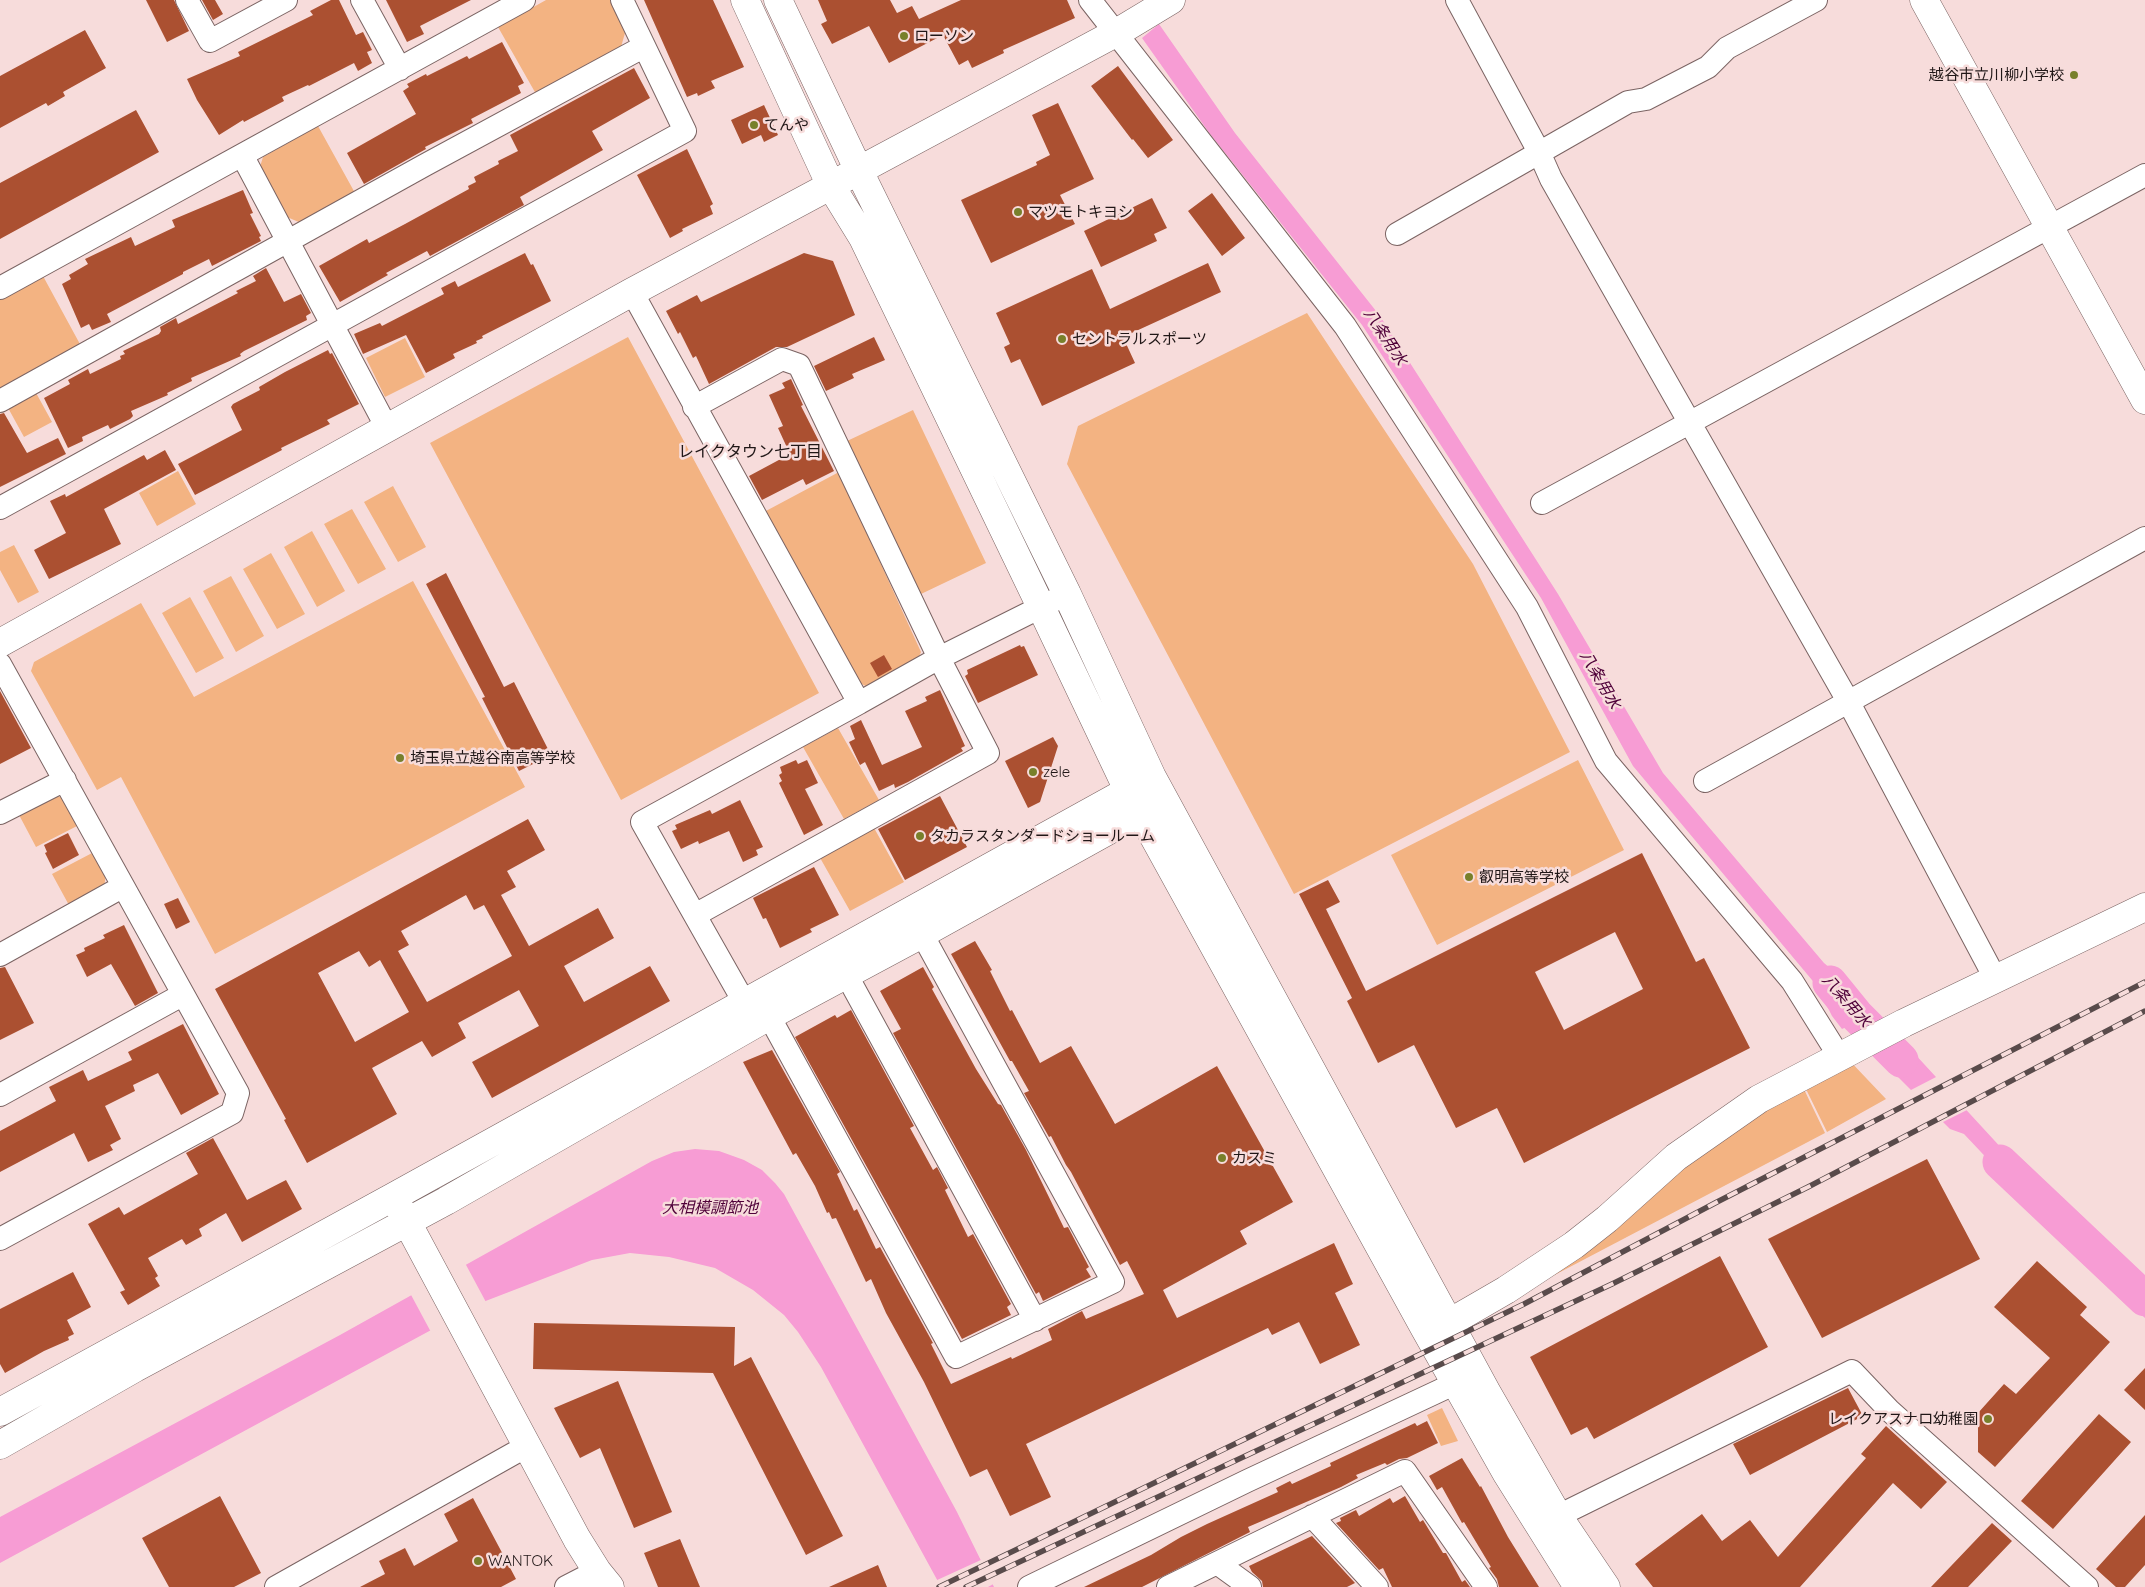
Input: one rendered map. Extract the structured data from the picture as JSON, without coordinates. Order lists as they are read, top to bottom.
{
  "districts": ["レイクタウン七丁目"],
  "water": ["八条用水", "大相模調節池"],
  "places": [
    "ローソン",
    "越谷市立川柳小学校",
    "てんや",
    "マツモトキヨシ",
    "セントラルスポーツ",
    "埼玉県立越谷南高等学校",
    "zele",
    "タカラスタンダードショールーム",
    "叡明高等学校",
    "カスミ",
    "レイクアスナロ幼稚園",
    "WANTOK"
  ]
}
